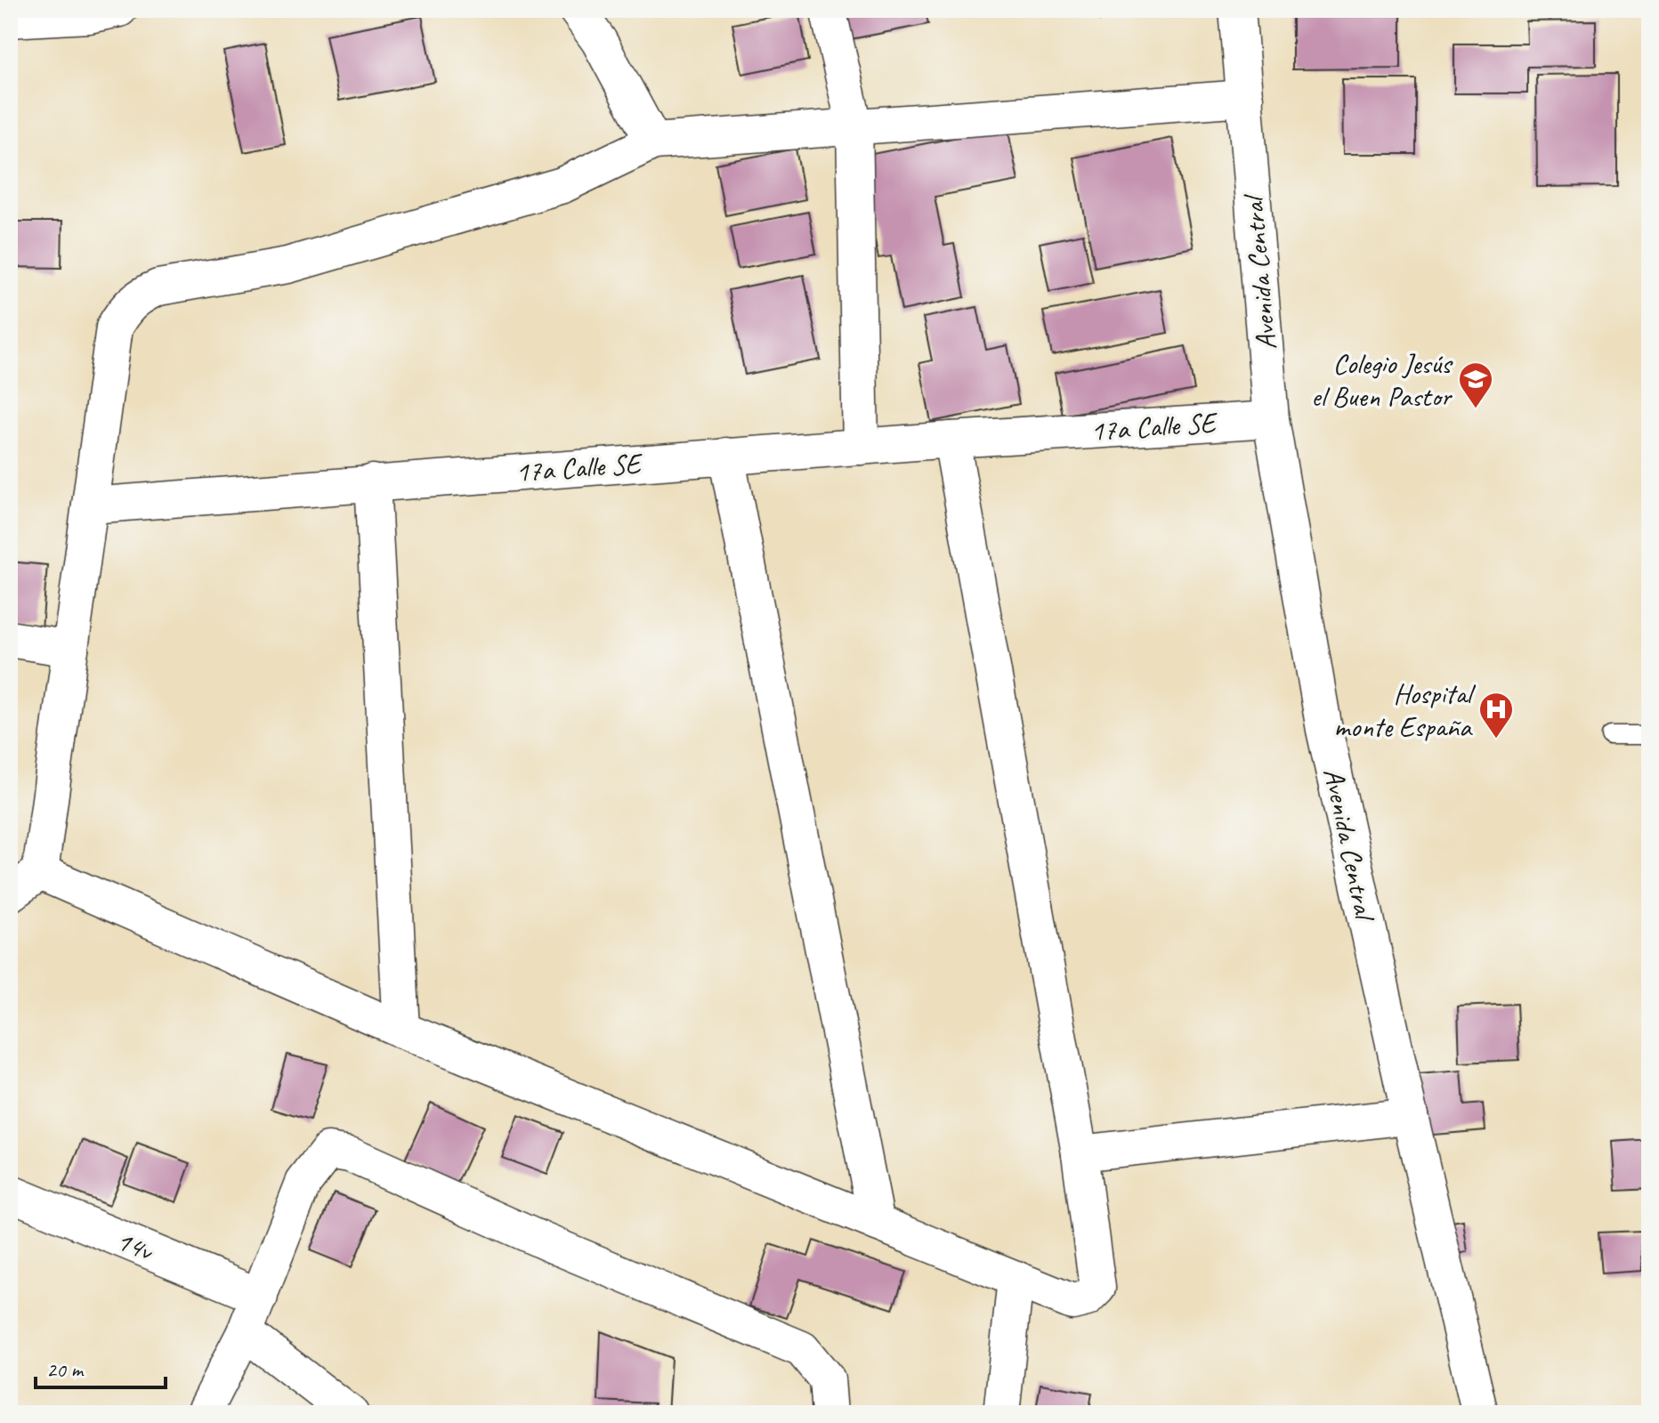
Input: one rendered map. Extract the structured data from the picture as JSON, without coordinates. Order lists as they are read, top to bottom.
{
  "streets": {
    "street": ["Avenida Central", "17a Calle SE", "14v"]
  },
  "crossings": [
    ["Avenida Central", "17a Calle SE"]
  ],
  "places": {
    "school or university": ["Colegio Jesús el Buen Pastor"],
    "hospital": ["Hospital monte España"]
  },
  "scale_bar": "20 m"
}
